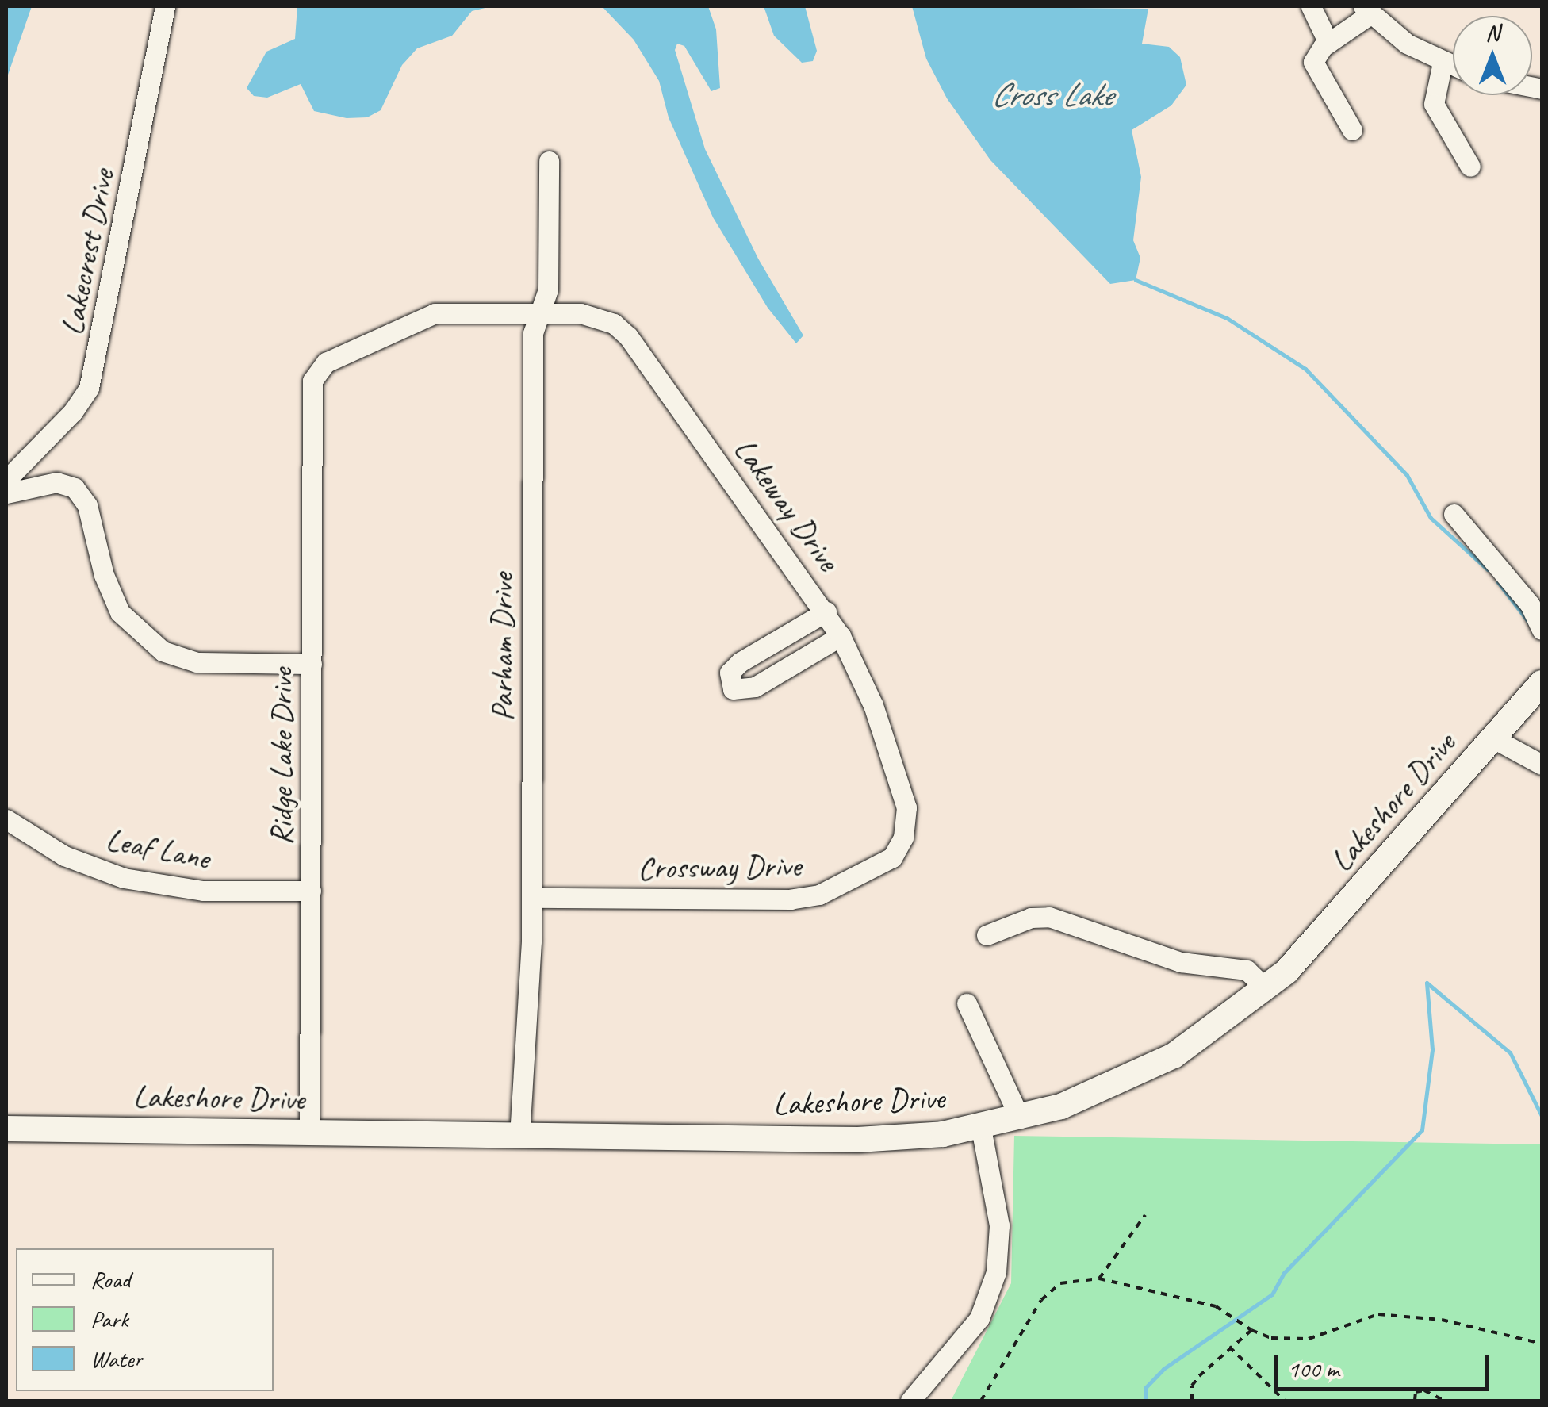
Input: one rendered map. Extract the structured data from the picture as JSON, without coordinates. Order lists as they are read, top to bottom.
{
  "streets": {
    "main road": ["Lakeshore Drive"],
    "street": [
      "Lakecrest Drive",
      "Lakeway Drive",
      "Parham Drive",
      "Ridge Lake Drive",
      "Leaf Lane",
      "Crossway Drive"
    ]
  },
  "crossings": [
    ["Lakeway Drive", "Parham Drive"],
    ["Lakeway Drive", "Ridge Lake Drive"],
    ["Lakeway Drive", "Crossway Drive"],
    ["Parham Drive", "Lakeshore Drive"],
    ["Parham Drive", "Crossway Drive"],
    ["Ridge Lake Drive", "Lakeshore Drive"],
    ["Ridge Lake Drive", "Leaf Lane"]
  ],
  "water": ["Cross Lake"],
  "legend": ["Road", "Park", "Water"],
  "scale_bar": "100 m",
  "north": "top"
}
